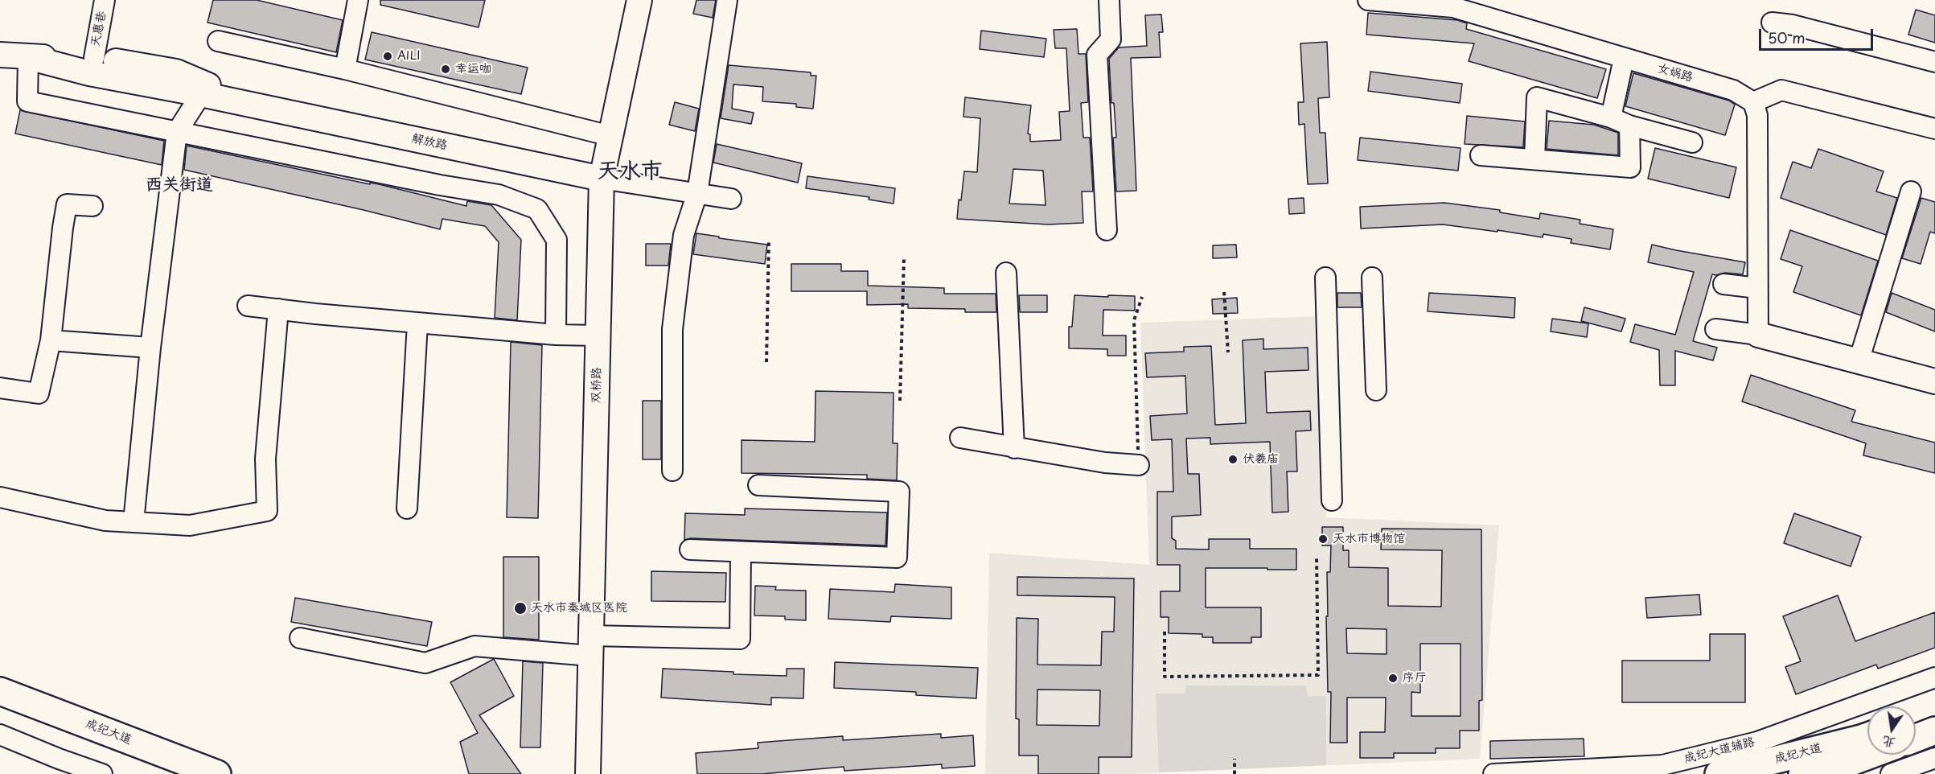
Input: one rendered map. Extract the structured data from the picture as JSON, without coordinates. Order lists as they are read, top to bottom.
{
  "streets": {
    "highway": ["成纪大道"],
    "main road": ["解放路", "双桥路"],
    "street": ["天惠巷", "女娲路", "成纪大道辅路"]
  },
  "crossings": [
    ["天惠巷", "解放路"],
    ["解放路", "双桥路"]
  ],
  "districts": ["天水市", "西关街道"],
  "places": [
    "AILI",
    "幸运咖",
    "伏羲庙",
    "天水市博物馆",
    "天水市秦城区医院",
    "序厅"
  ],
  "scale_bar": "50 m",
  "north": "bottom"
}
